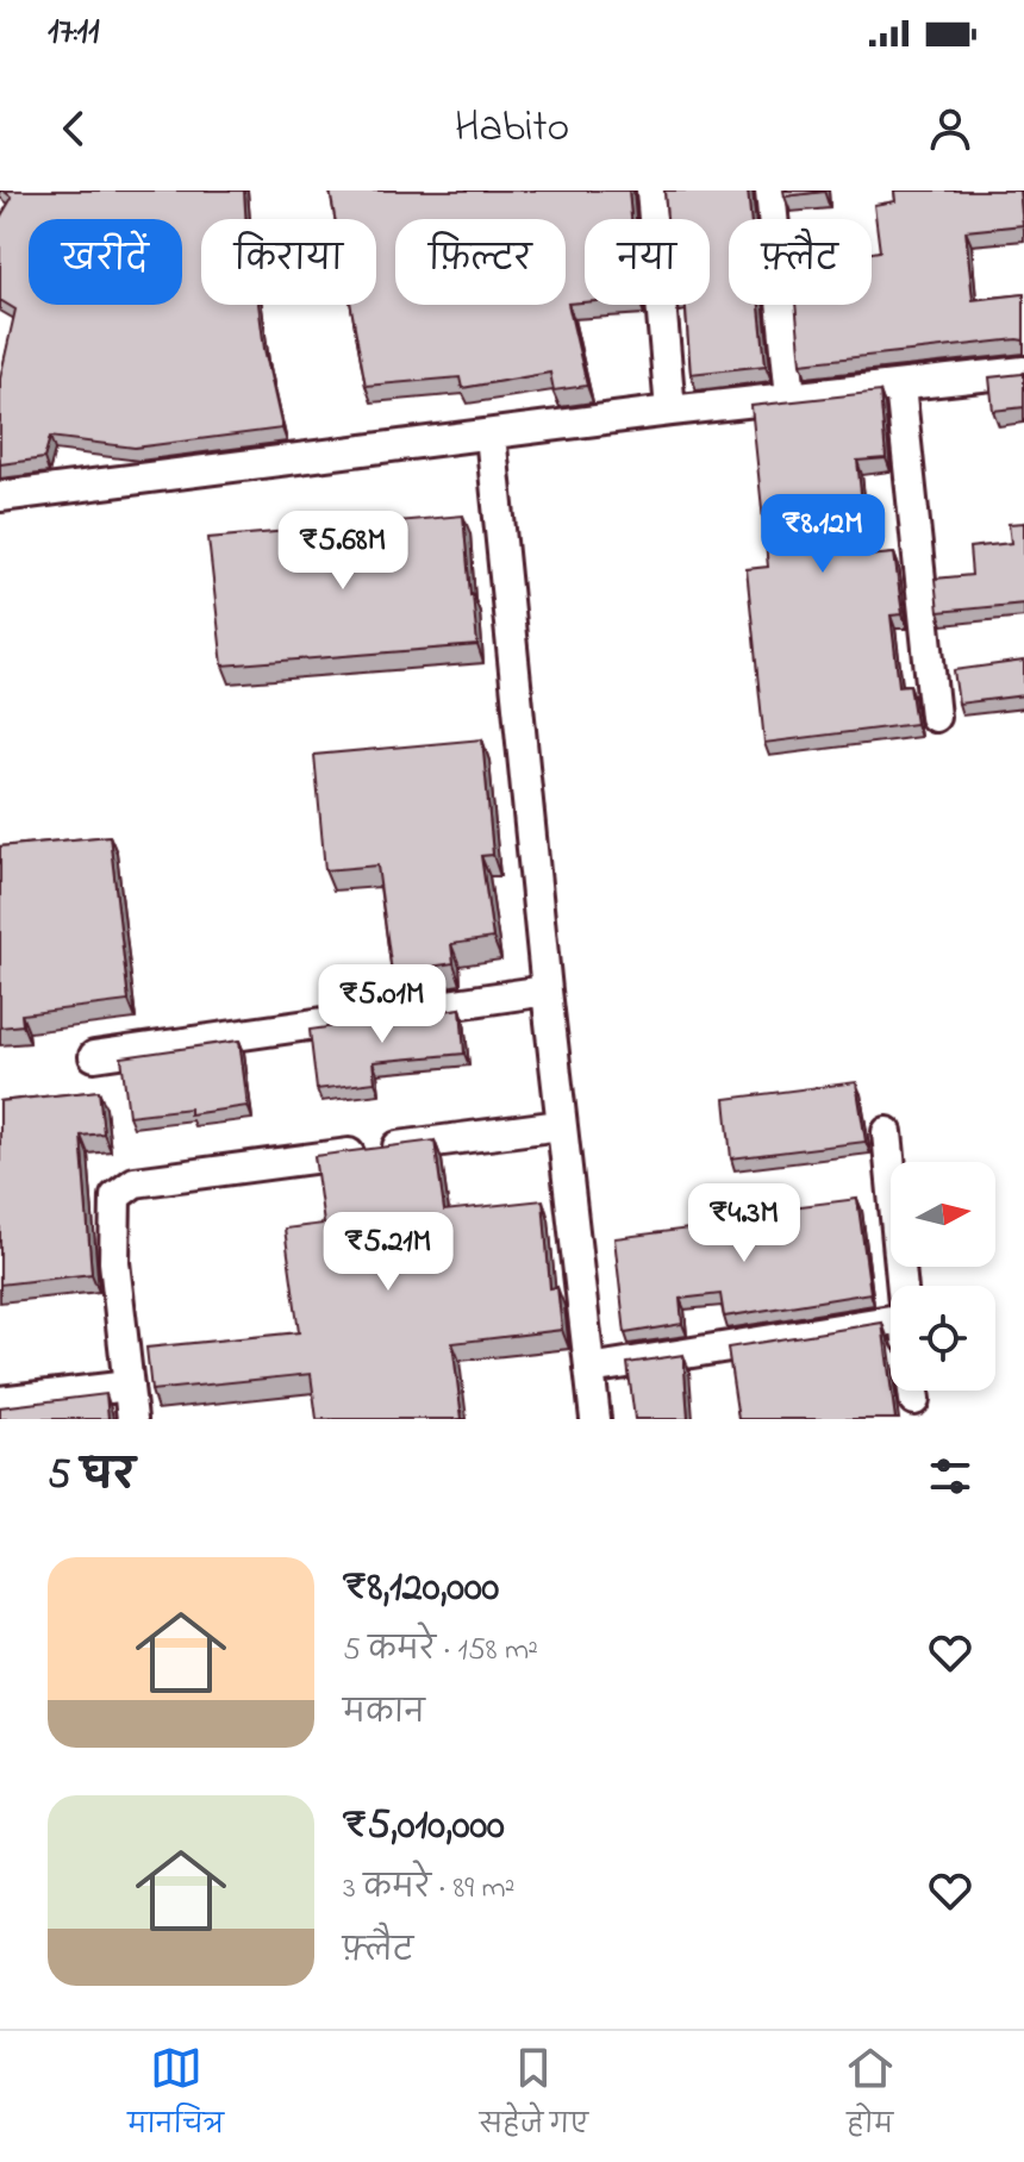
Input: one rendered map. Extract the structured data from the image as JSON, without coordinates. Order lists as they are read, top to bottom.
{
  "north": "right",
  "page": {
    "status": "17:11",
    "header": "Habito",
    "chip": [
      "खरीदें",
      "किराया",
      "फ़िल्टर",
      "नया",
      "फ़्लैट"
    ],
    "price": [
      "₹8.12M",
      "₹5.68M",
      "₹5.01M",
      "₹4.3M",
      "₹5.21M"
    ],
    "heading": "5 घर",
    "list": [
      {
        "name": "₹8,120,000",
        "note": "5 कमरे · 158 m² · मकान"
      },
      {
        "name": "₹5,010,000",
        "note": "3 कमरे · 89 m² · फ़्लैट"
      }
    ],
    "tabs": ["मानचित्र", "सहेजे गए", "होम"]
  }
}
